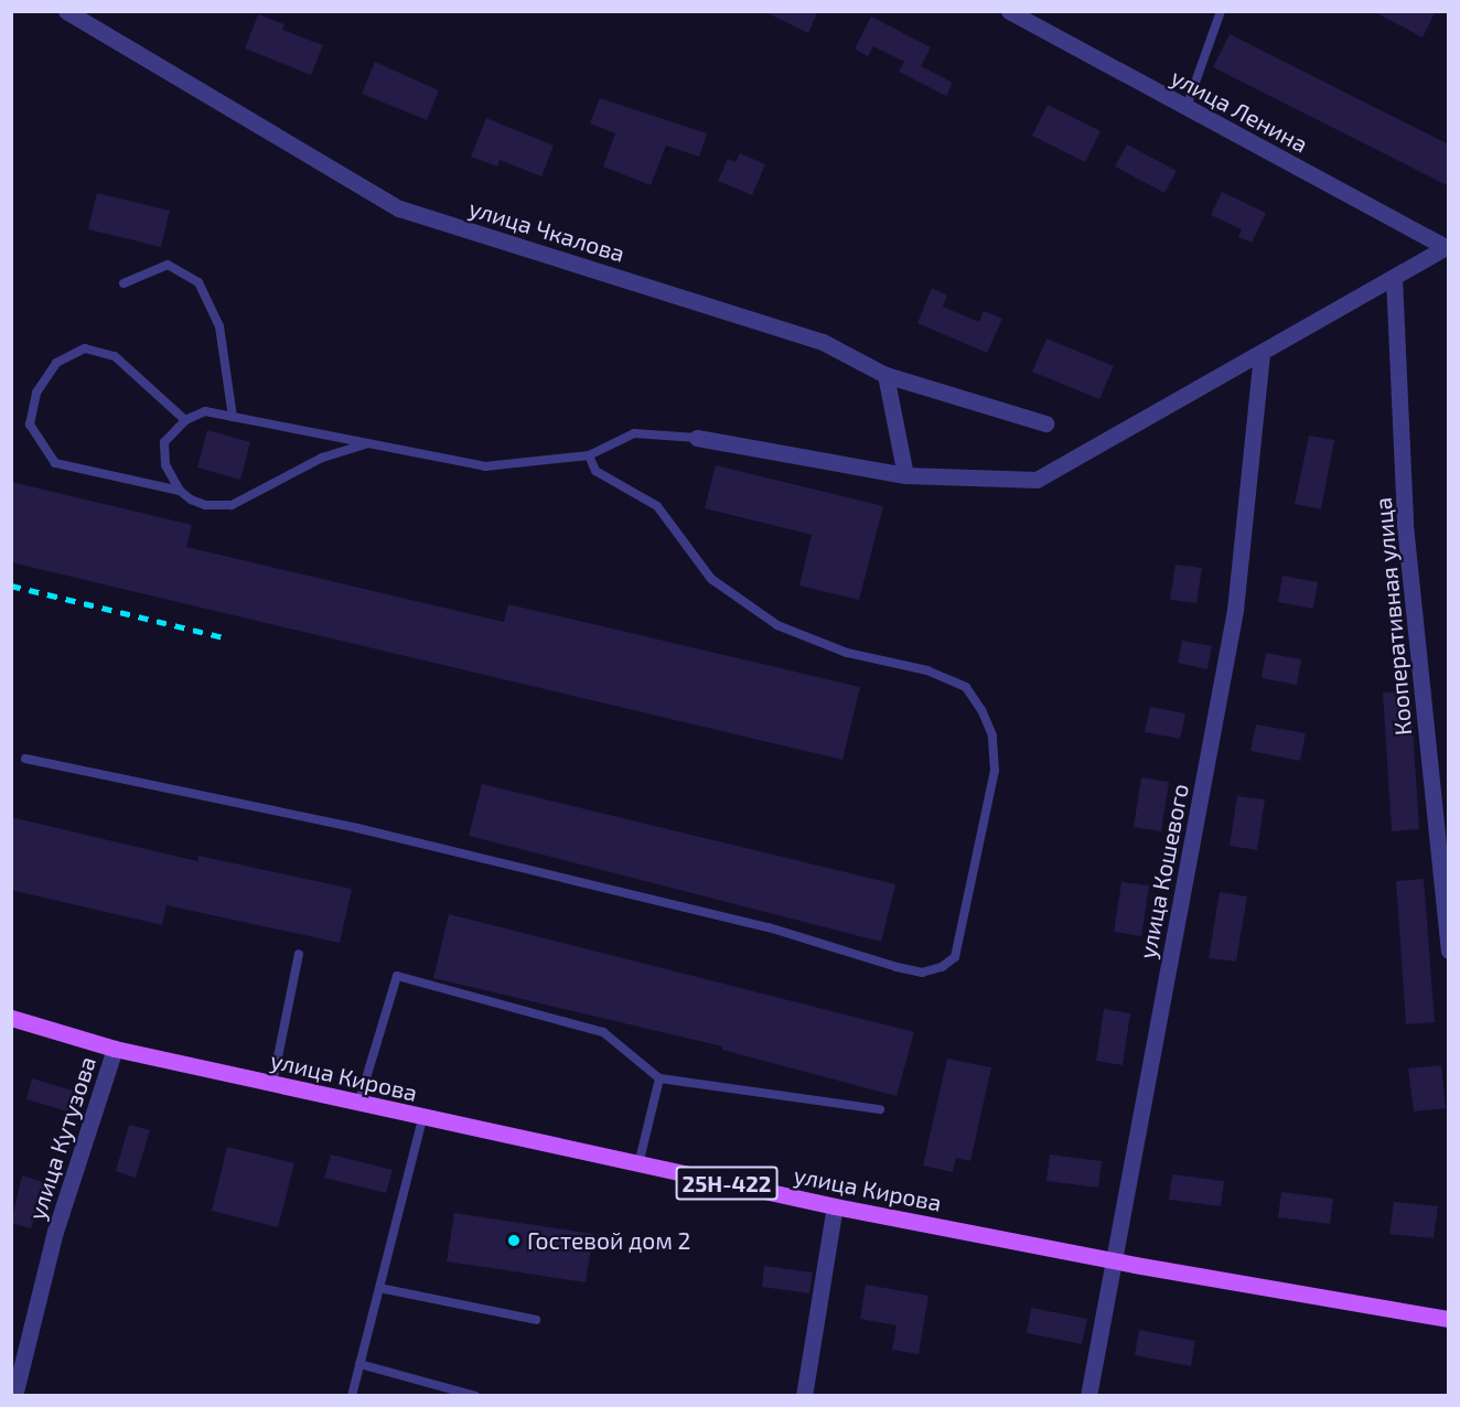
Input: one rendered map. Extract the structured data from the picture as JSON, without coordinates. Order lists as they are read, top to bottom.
{
  "streets": {
    "main road": ["улица Кирова", "25Н-422"],
    "street": [
      "улица Ленина",
      "улица Чкалова",
      "Кооперативная улица",
      "улица Кошевого",
      "улица Кутузова"
    ]
  },
  "crossings": [
    ["улица Кошевого", "улица Кирова"],
    ["улица Кирова", "улица Кутузова"]
  ],
  "places": ["Гостевой дом 2"]
}
